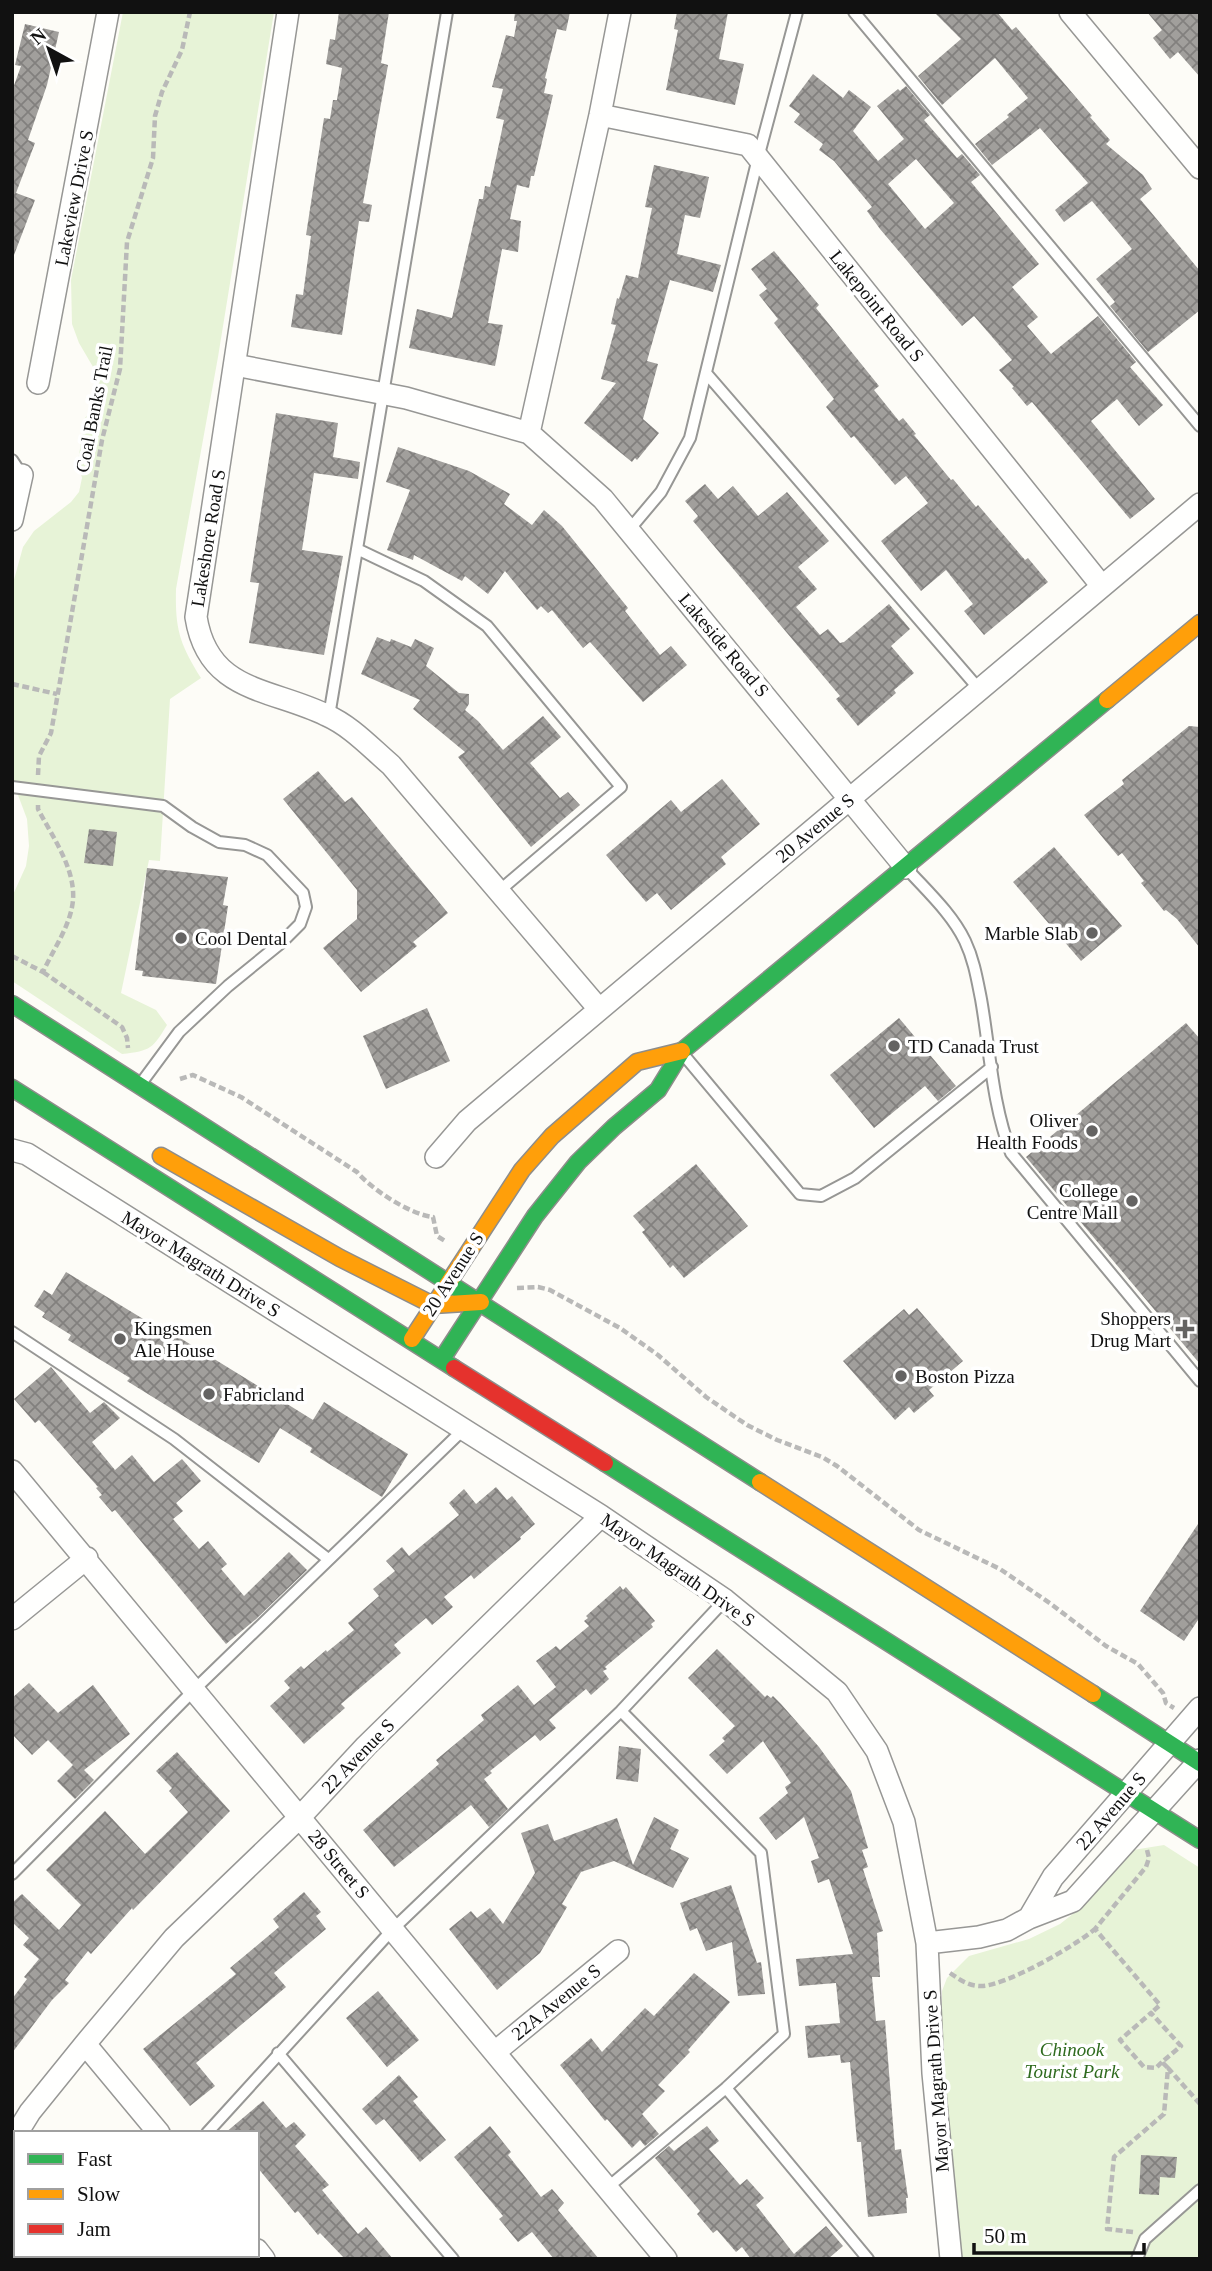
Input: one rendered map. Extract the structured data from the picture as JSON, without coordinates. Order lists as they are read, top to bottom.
{
  "streets": {
    "main road": ["20 Avenue S"],
    "street": [
      "Lakeview Drive S",
      "Lakepoint Road S",
      "Lakeshore Road S",
      "Lakeside Road S",
      "Mayor Magrath Drive S",
      "22 Avenue S",
      "28 Street S",
      "22A Avenue S"
    ],
    "path": ["Coal Banks Trail"]
  },
  "crossings": [
    ["Lakepoint Road S", "20 Avenue S"],
    ["Lakeshore Road S", "Lakeside Road S"],
    ["Lakeshore Road S", "20 Avenue S"],
    ["Lakeside Road S", "20 Avenue S"],
    ["Mayor Magrath Drive S", "22 Avenue S"],
    ["22 Avenue S", "28 Street S"],
    ["28 Street S", "22A Avenue S"]
  ],
  "parks": ["Chinook Tourist Park"],
  "places": {
    "other": [
      "Marble Slab",
      "Cool Dental",
      "TD Canada Trust",
      "Oliver Health Foods",
      "College Centre Mall",
      "Kingsmen Ale House",
      "Boston Pizza",
      "Fabricland"
    ],
    "health": ["Shoppers Drug Mart"]
  },
  "legend": ["Fast", "Slow", "Jam"],
  "scale_bar": "50 m",
  "north": "top left"
}
